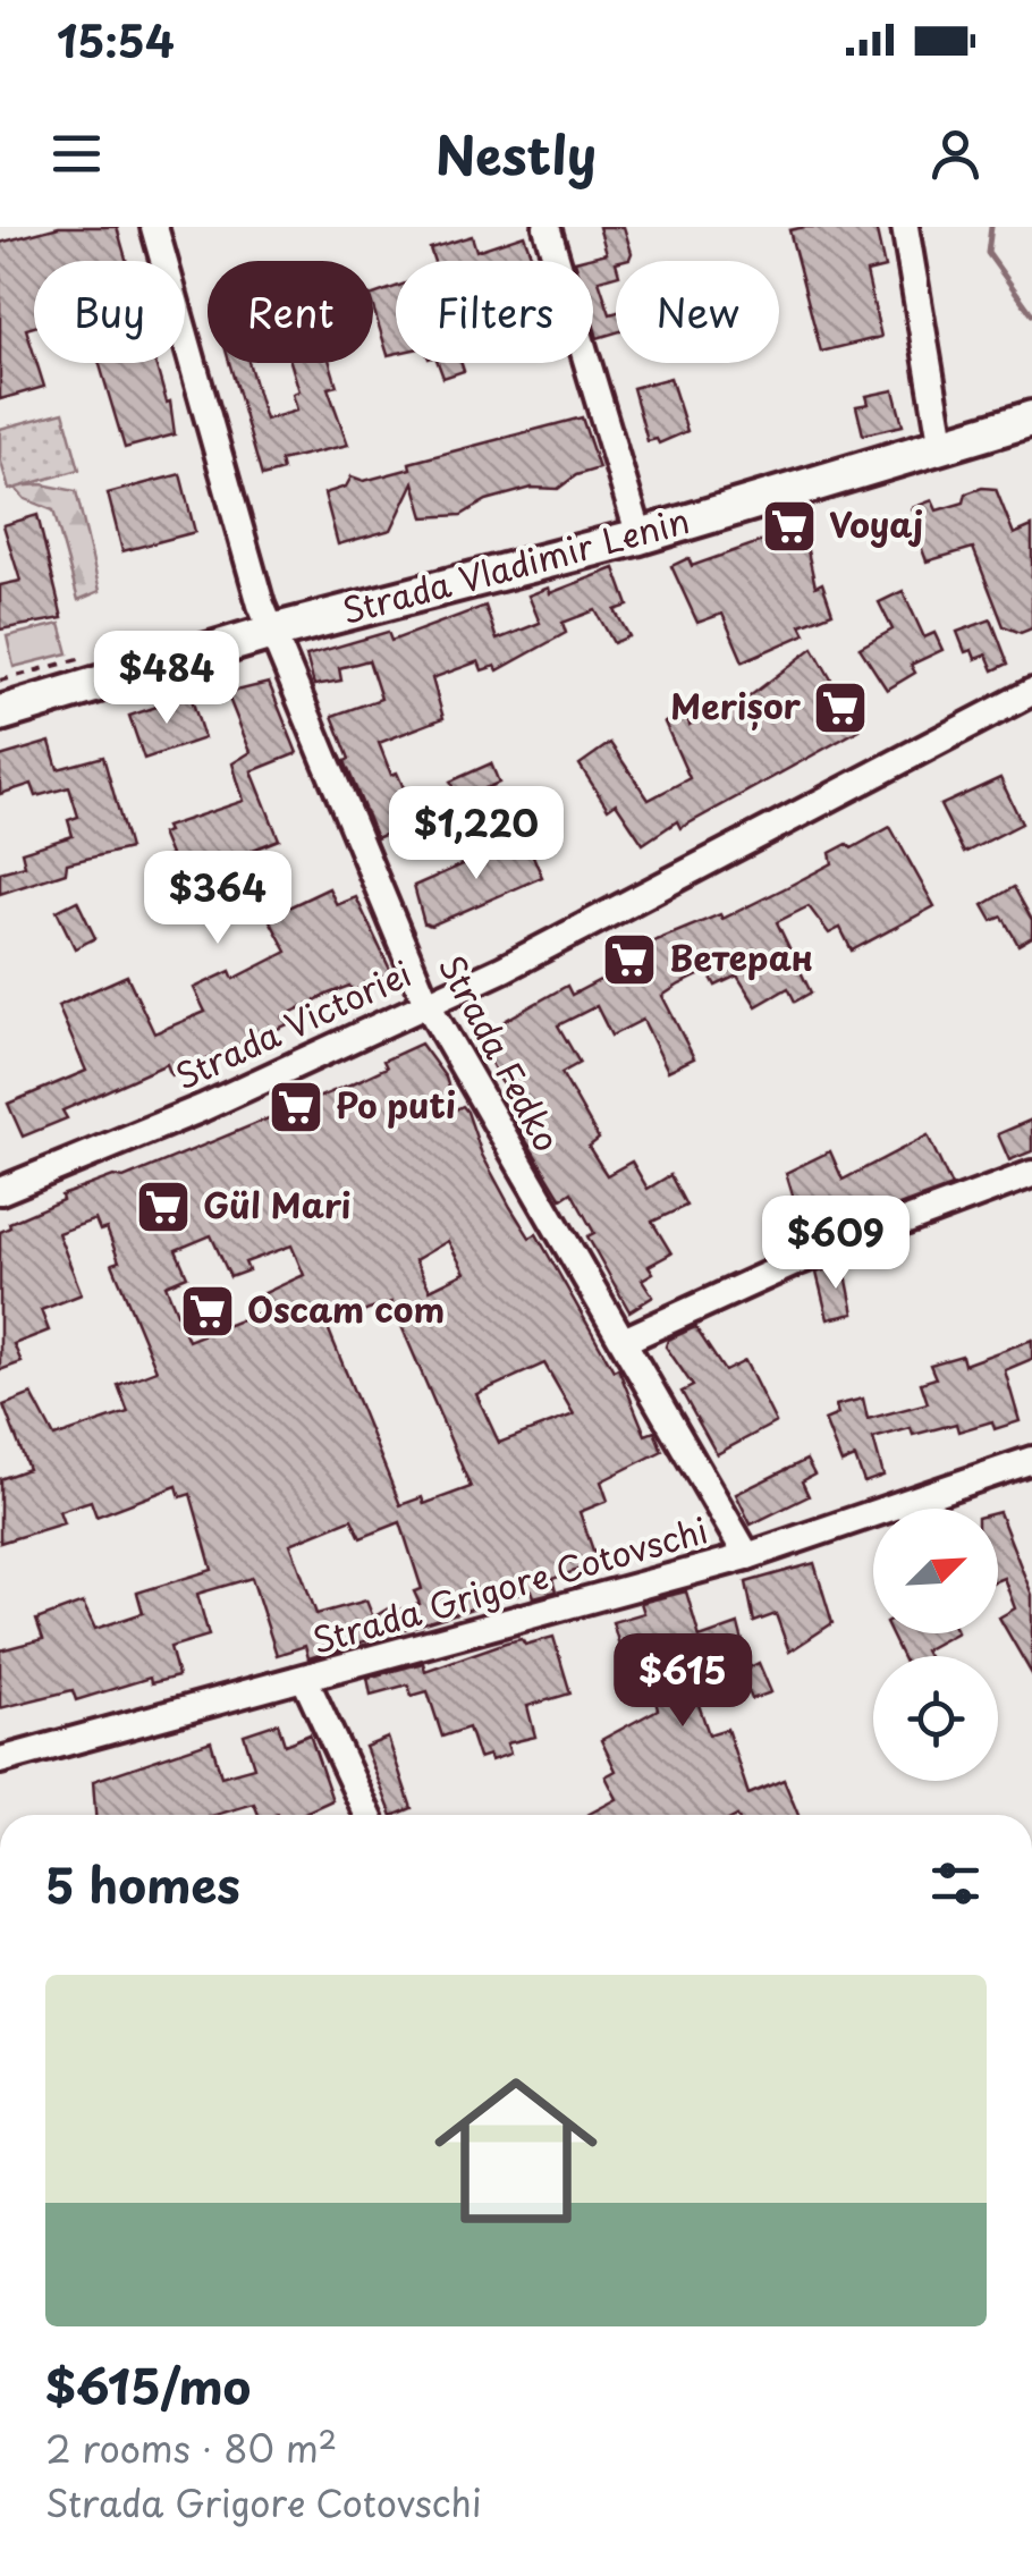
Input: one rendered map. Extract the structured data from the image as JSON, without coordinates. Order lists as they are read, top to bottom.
{
  "streets": {
    "main road": ["Strada Vladimir Lenin"],
    "street": ["Strada Victoriei", "Strada Fedko", "Strada Grigore Cotovschi"]
  },
  "crossings": [
    ["Strada Vladimir Lenin", "Strada Fedko"],
    ["Strada Victoriei", "Strada Fedko"],
    ["Strada Fedko", "Strada Grigore Cotovschi"]
  ],
  "places": {
    "supermarket": [
      "Voyaj",
      "Merișor",
      "Ветеран",
      "Po puti",
      "Gül Mari",
      "Oscam com"
    ]
  },
  "north": "top right",
  "page": {
    "status": "15:54",
    "header": "Nestly",
    "chip": [
      "Buy",
      "Rent",
      "Filters",
      "New"
    ],
    "price": [
      "$484",
      "$1,220",
      "$364",
      "$609",
      "$615"
    ],
    "heading": "5 homes",
    "list": [
      {
        "name": "$615/mo",
        "note": "2 rooms · 80 m² · Strada Grigore Cotovschi"
      }
    ]
  }
}
